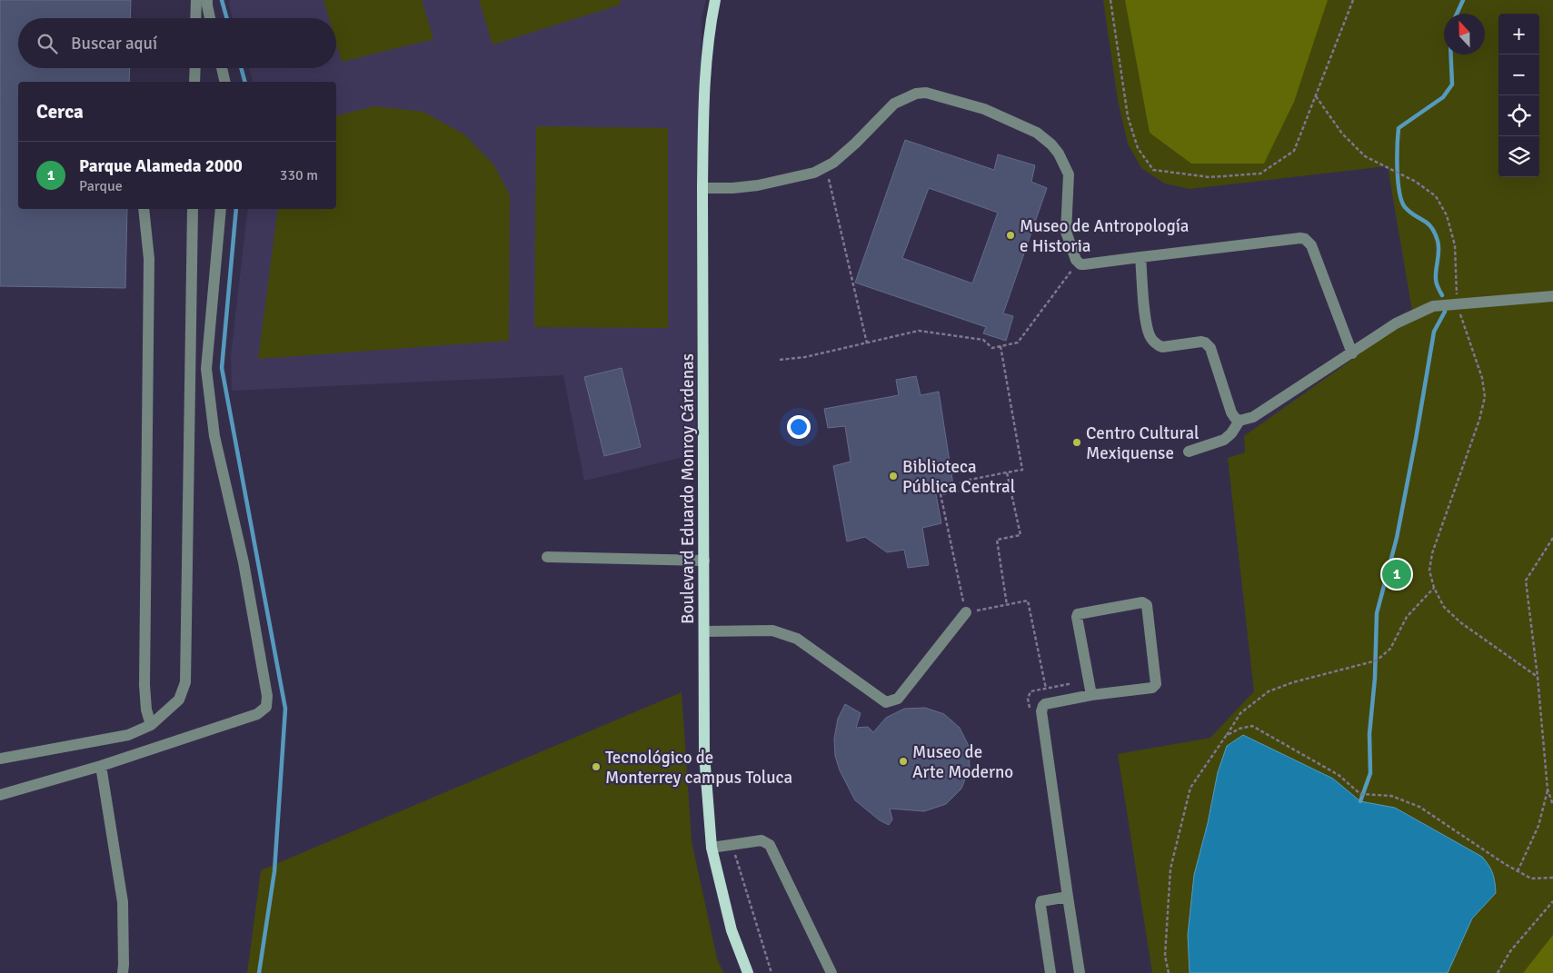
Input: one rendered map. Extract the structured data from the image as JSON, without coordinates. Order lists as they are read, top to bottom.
{
  "streets": {
    "main road": ["Boulevard Eduardo Monroy Cárdenas"]
  },
  "places": [
    "Museo de Antropología e Historia",
    "Centro Cultural Mexiquense",
    "Biblioteca Pública Central",
    "Museo de Arte Moderno",
    "Tecnológico de Monterrey campus Toluca"
  ],
  "north": "top",
  "page": {
    "map_buttons": ["+", "−"],
    "search": "Buscar aquí",
    "heading": "Cerca",
    "list": [
      {
        "mark": "1",
        "name": "Parque Alameda 2000",
        "note": "Parque",
        "value": "330 m"
      }
    ],
    "pins": "1"
  }
}
